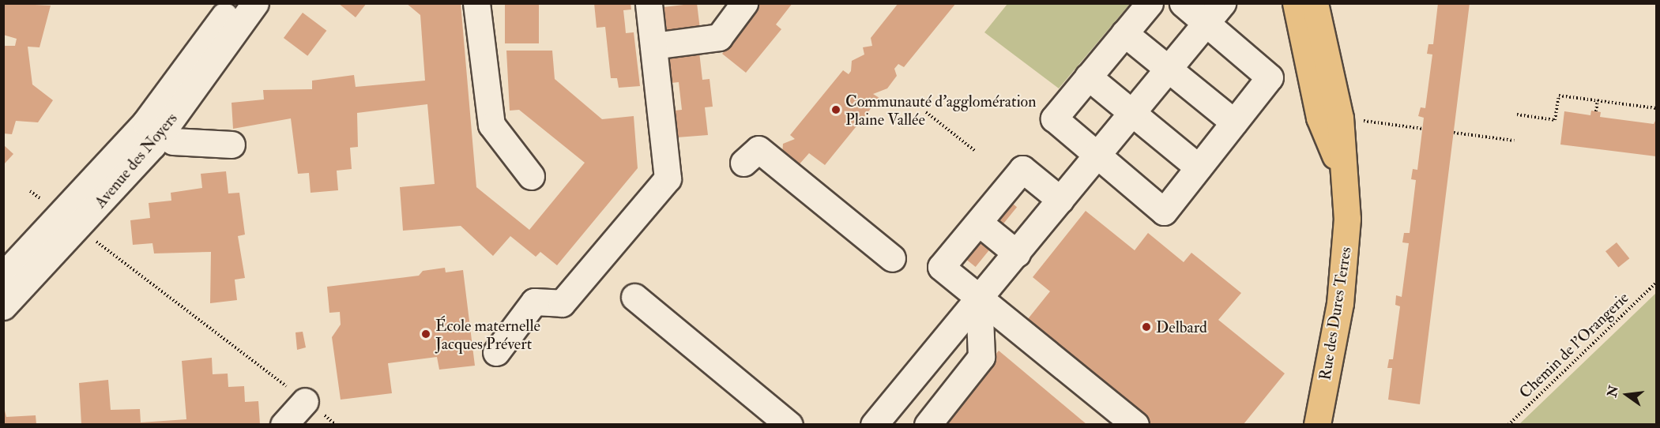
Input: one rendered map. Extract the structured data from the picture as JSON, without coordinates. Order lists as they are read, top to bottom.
{
  "streets": {
    "main road": ["Rue des Dures Terres"],
    "street": ["Avenue des Noyers"],
    "path": ["Chemin de l'Orangerie"]
  },
  "places": ["Communauté d'agglomération Plaine Vallée", "Delbard", "École maternelle Jacques Prévert"],
  "north": "left"
}
